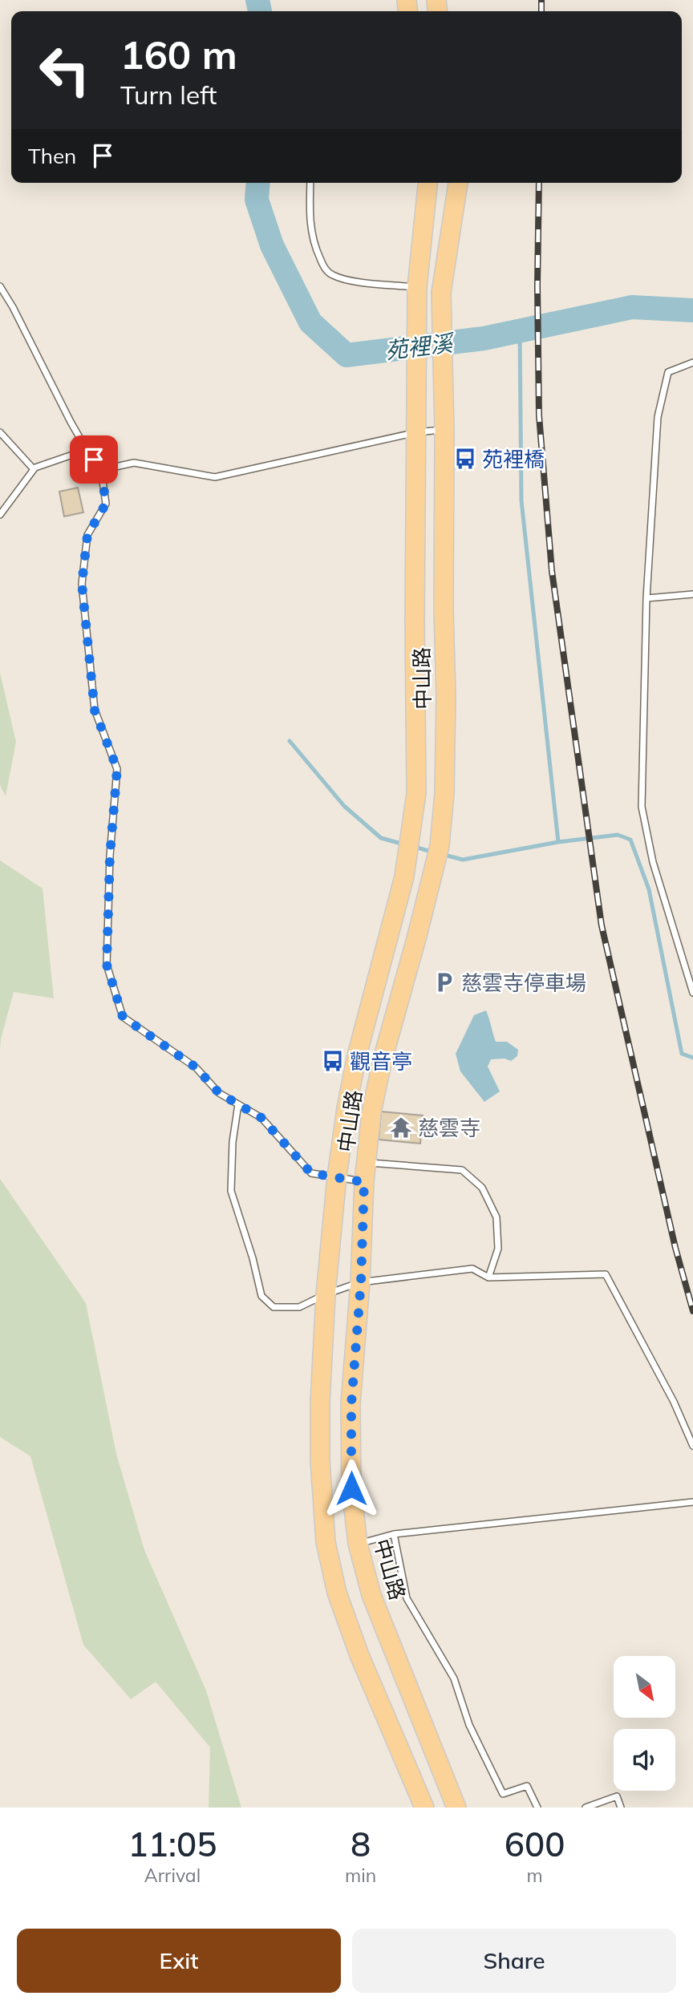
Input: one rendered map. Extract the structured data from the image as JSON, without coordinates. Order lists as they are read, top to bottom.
{
  "streets": {
    "main road": ["中山路"]
  },
  "water": ["苑裡溪"],
  "places": {
    "bus stop": ["苑裡橋", "觀音亭"],
    "parking": ["慈雲寺停車場"],
    "temple": ["慈雲寺"]
  },
  "north": "bottom right",
  "page": {
    "turn": ["160 m", "Turn left"],
    "then": "Then",
    "eta": [
      "11:05",
      "Arrival",
      "8",
      "min",
      "600",
      "m"
    ],
    "buttons": ["Exit", "Share"]
  }
}
